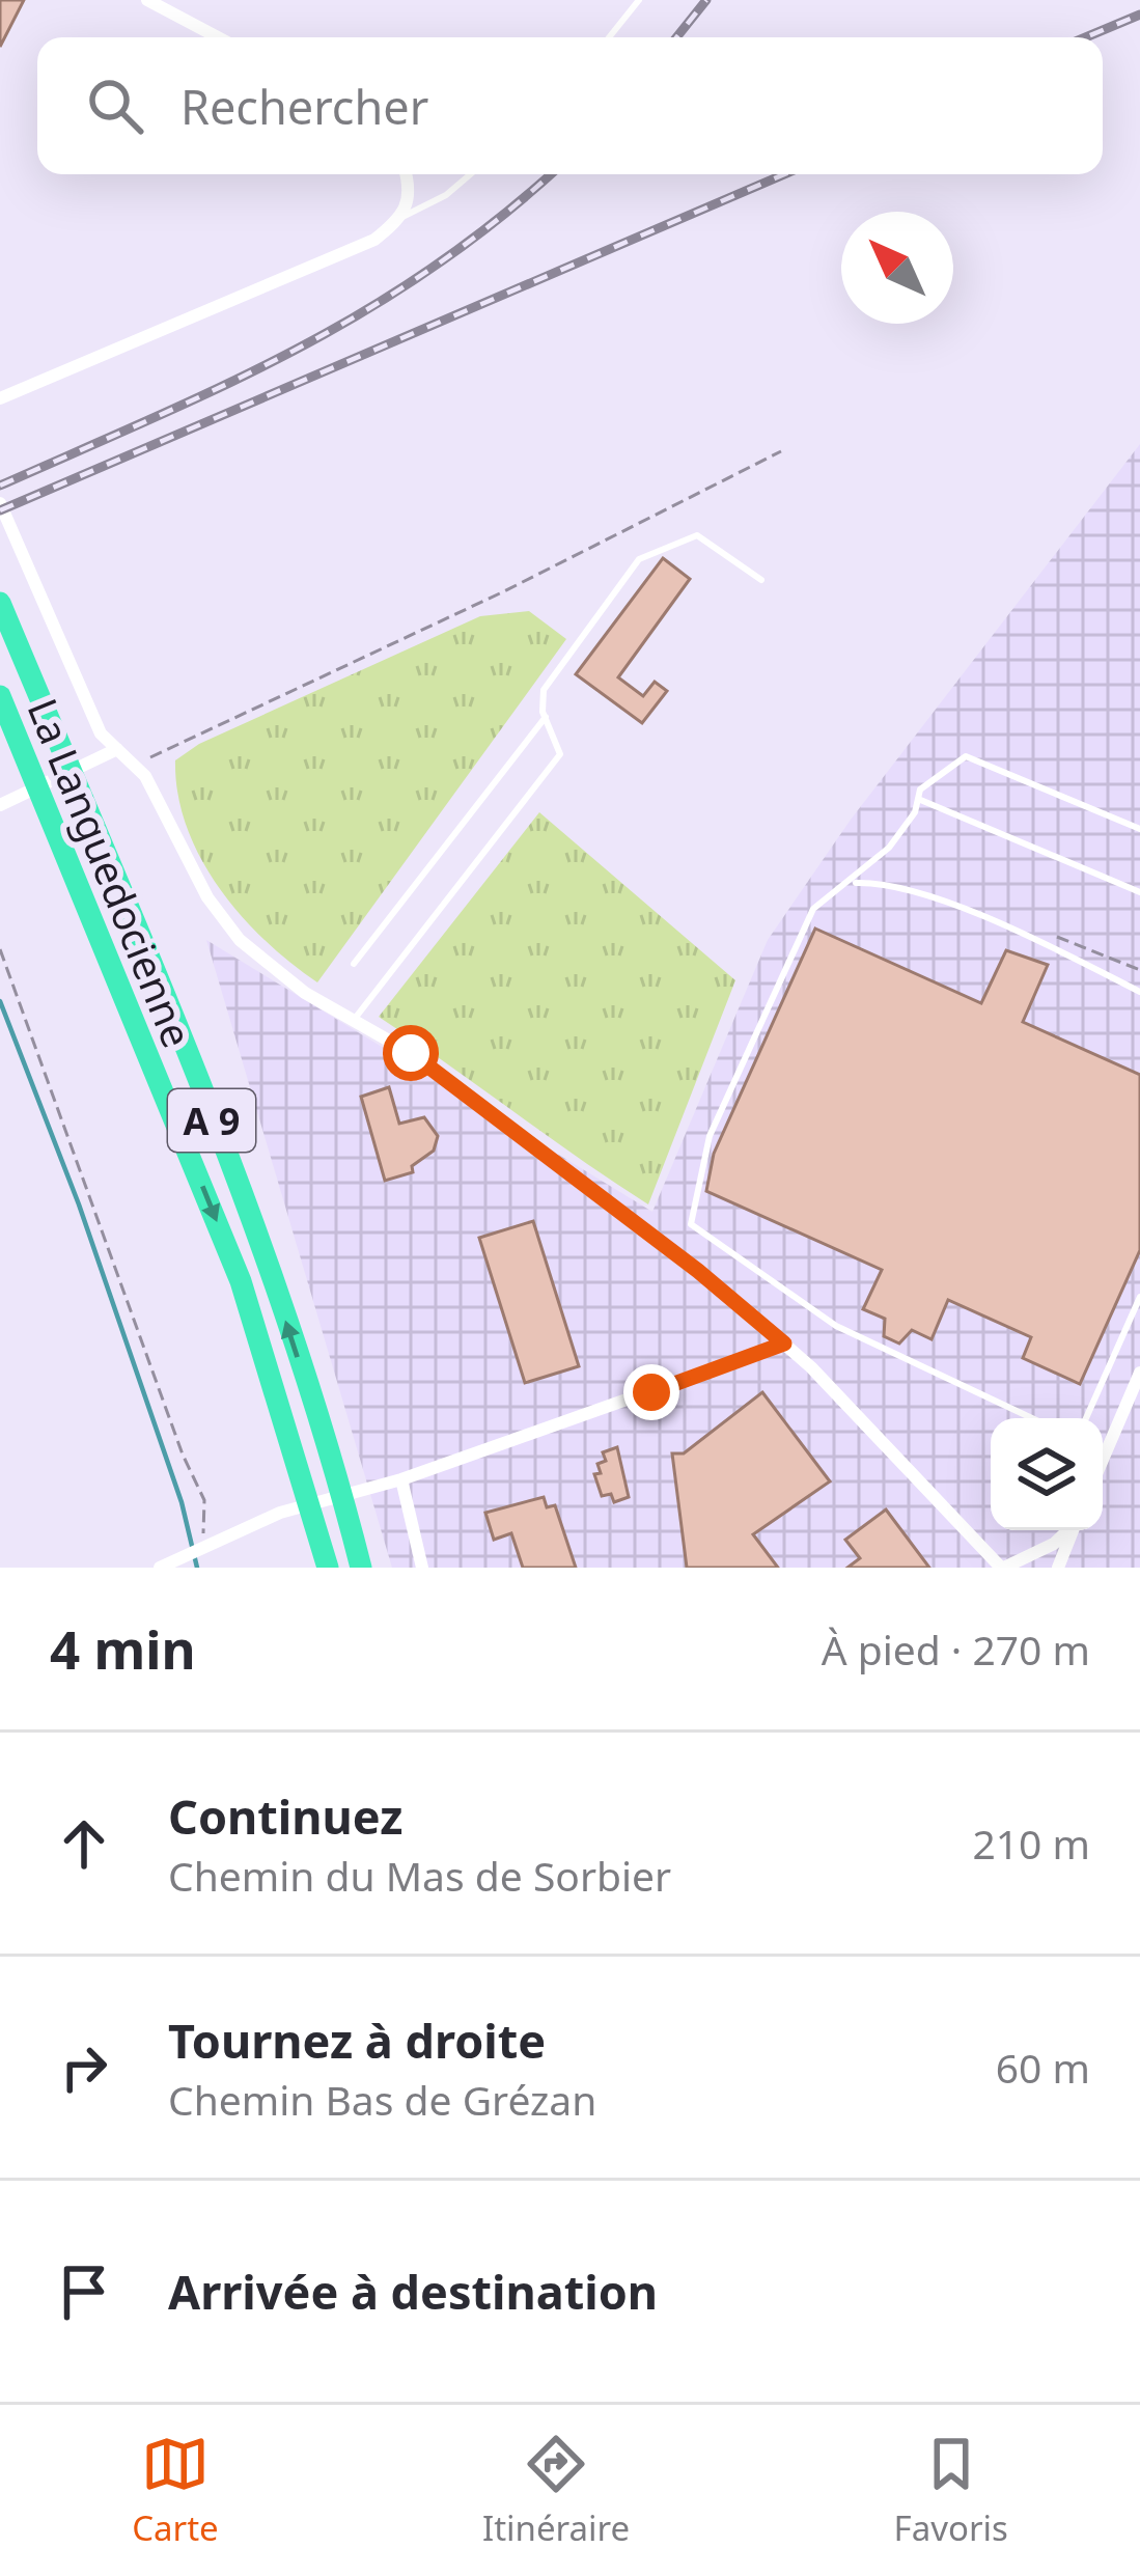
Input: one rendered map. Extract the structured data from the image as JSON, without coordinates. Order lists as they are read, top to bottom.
{
  "streets": {
    "highway": ["La Languedocienne", "A 9"]
  },
  "north": "top left",
  "page": {
    "search": "Rechercher",
    "heading": ["4 min", "À pied · 270 m"],
    "list": [
      ["Continuez", "Chemin du Mas de Sorbier", "210 m"],
      ["Tournez à droite", "Chemin Bas de Grézan", "60 m"],
      "Arrivée à destination"
    ],
    "nav": ["Carte", "Itinéraire", "Favoris"]
  }
}
